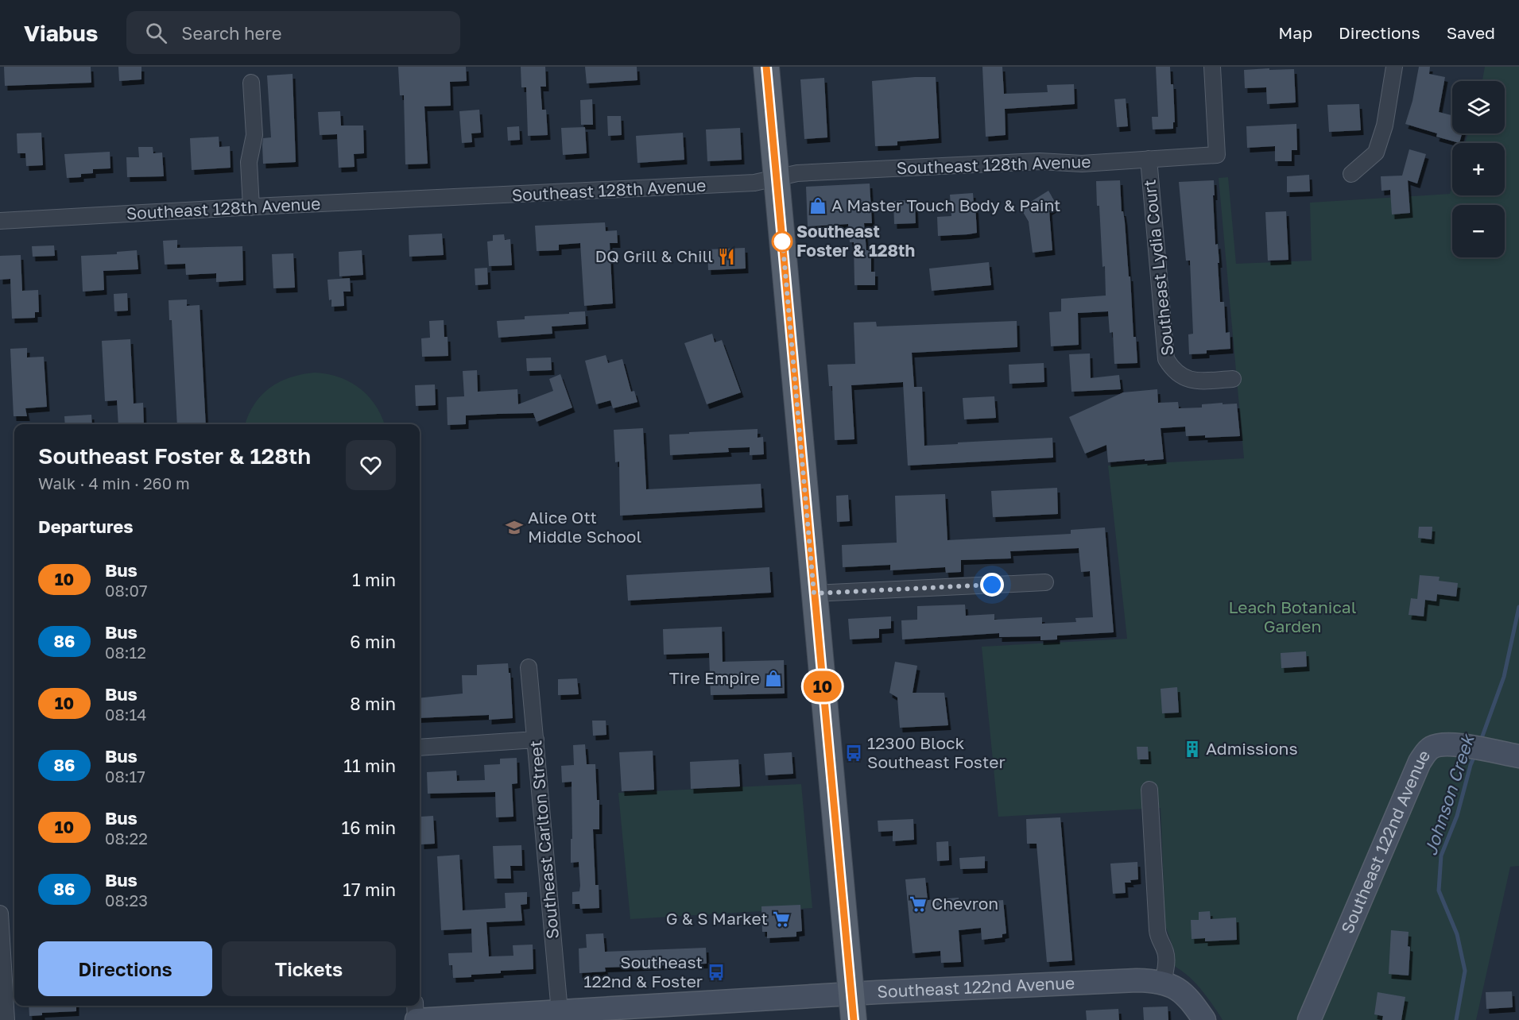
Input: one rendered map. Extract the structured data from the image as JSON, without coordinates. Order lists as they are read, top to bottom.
{
  "streets": {
    "street": [
      "Southeast 128th Avenue",
      "Southeast Lydia Court",
      "Southeast Carlton Street",
      "Southeast 122nd Avenue"
    ]
  },
  "crossings": [
    ["Southeast 128th Avenue", "Southeast Lydia Court"],
    ["Southeast Carlton Street", "Southeast 122nd Avenue"]
  ],
  "water": ["Johnson Creek"],
  "parks": ["Leach Botanical Garden"],
  "places": {
    "shop": ["A Master Touch Body & Paint", "Tire Empire"],
    "other": ["Southeast Foster & 128th"],
    "restaurant": ["DQ Grill & Chill"],
    "school or university": ["Alice Ott Middle School"],
    "building": ["Admissions"],
    "bus stop": ["12300 Block Southeast Foster", "Southeast 122nd & Foster"],
    "supermarket": ["Chevron", "G & S Market"]
  },
  "lines": ["bus line 10"],
  "page": {
    "header": "Viabus",
    "search": "Search here",
    "nav": ["Map", "Directions", "Saved"],
    "on_map": "10",
    "map_buttons": ["+", "−"],
    "heading": [
      ["Southeast Foster & 128th", "Walk · 4 min · 260 m"],
      "Departures"
    ],
    "list": [
      {
        "mark": "10",
        "name": "Bus",
        "note": "08:07",
        "value": "1 min"
      },
      {
        "mark": "86",
        "name": "Bus",
        "note": "08:12",
        "value": "6 min"
      },
      {
        "mark": "10",
        "name": "Bus",
        "note": "08:14",
        "value": "8 min"
      },
      {
        "mark": "86",
        "name": "Bus",
        "note": "08:17",
        "value": "11 min"
      },
      {
        "mark": "10",
        "name": "Bus",
        "note": "08:22",
        "value": "16 min"
      },
      {
        "mark": "86",
        "name": "Bus",
        "note": "08:23",
        "value": "17 min"
      }
    ],
    "buttons": ["Directions", "Tickets"]
  }
}
